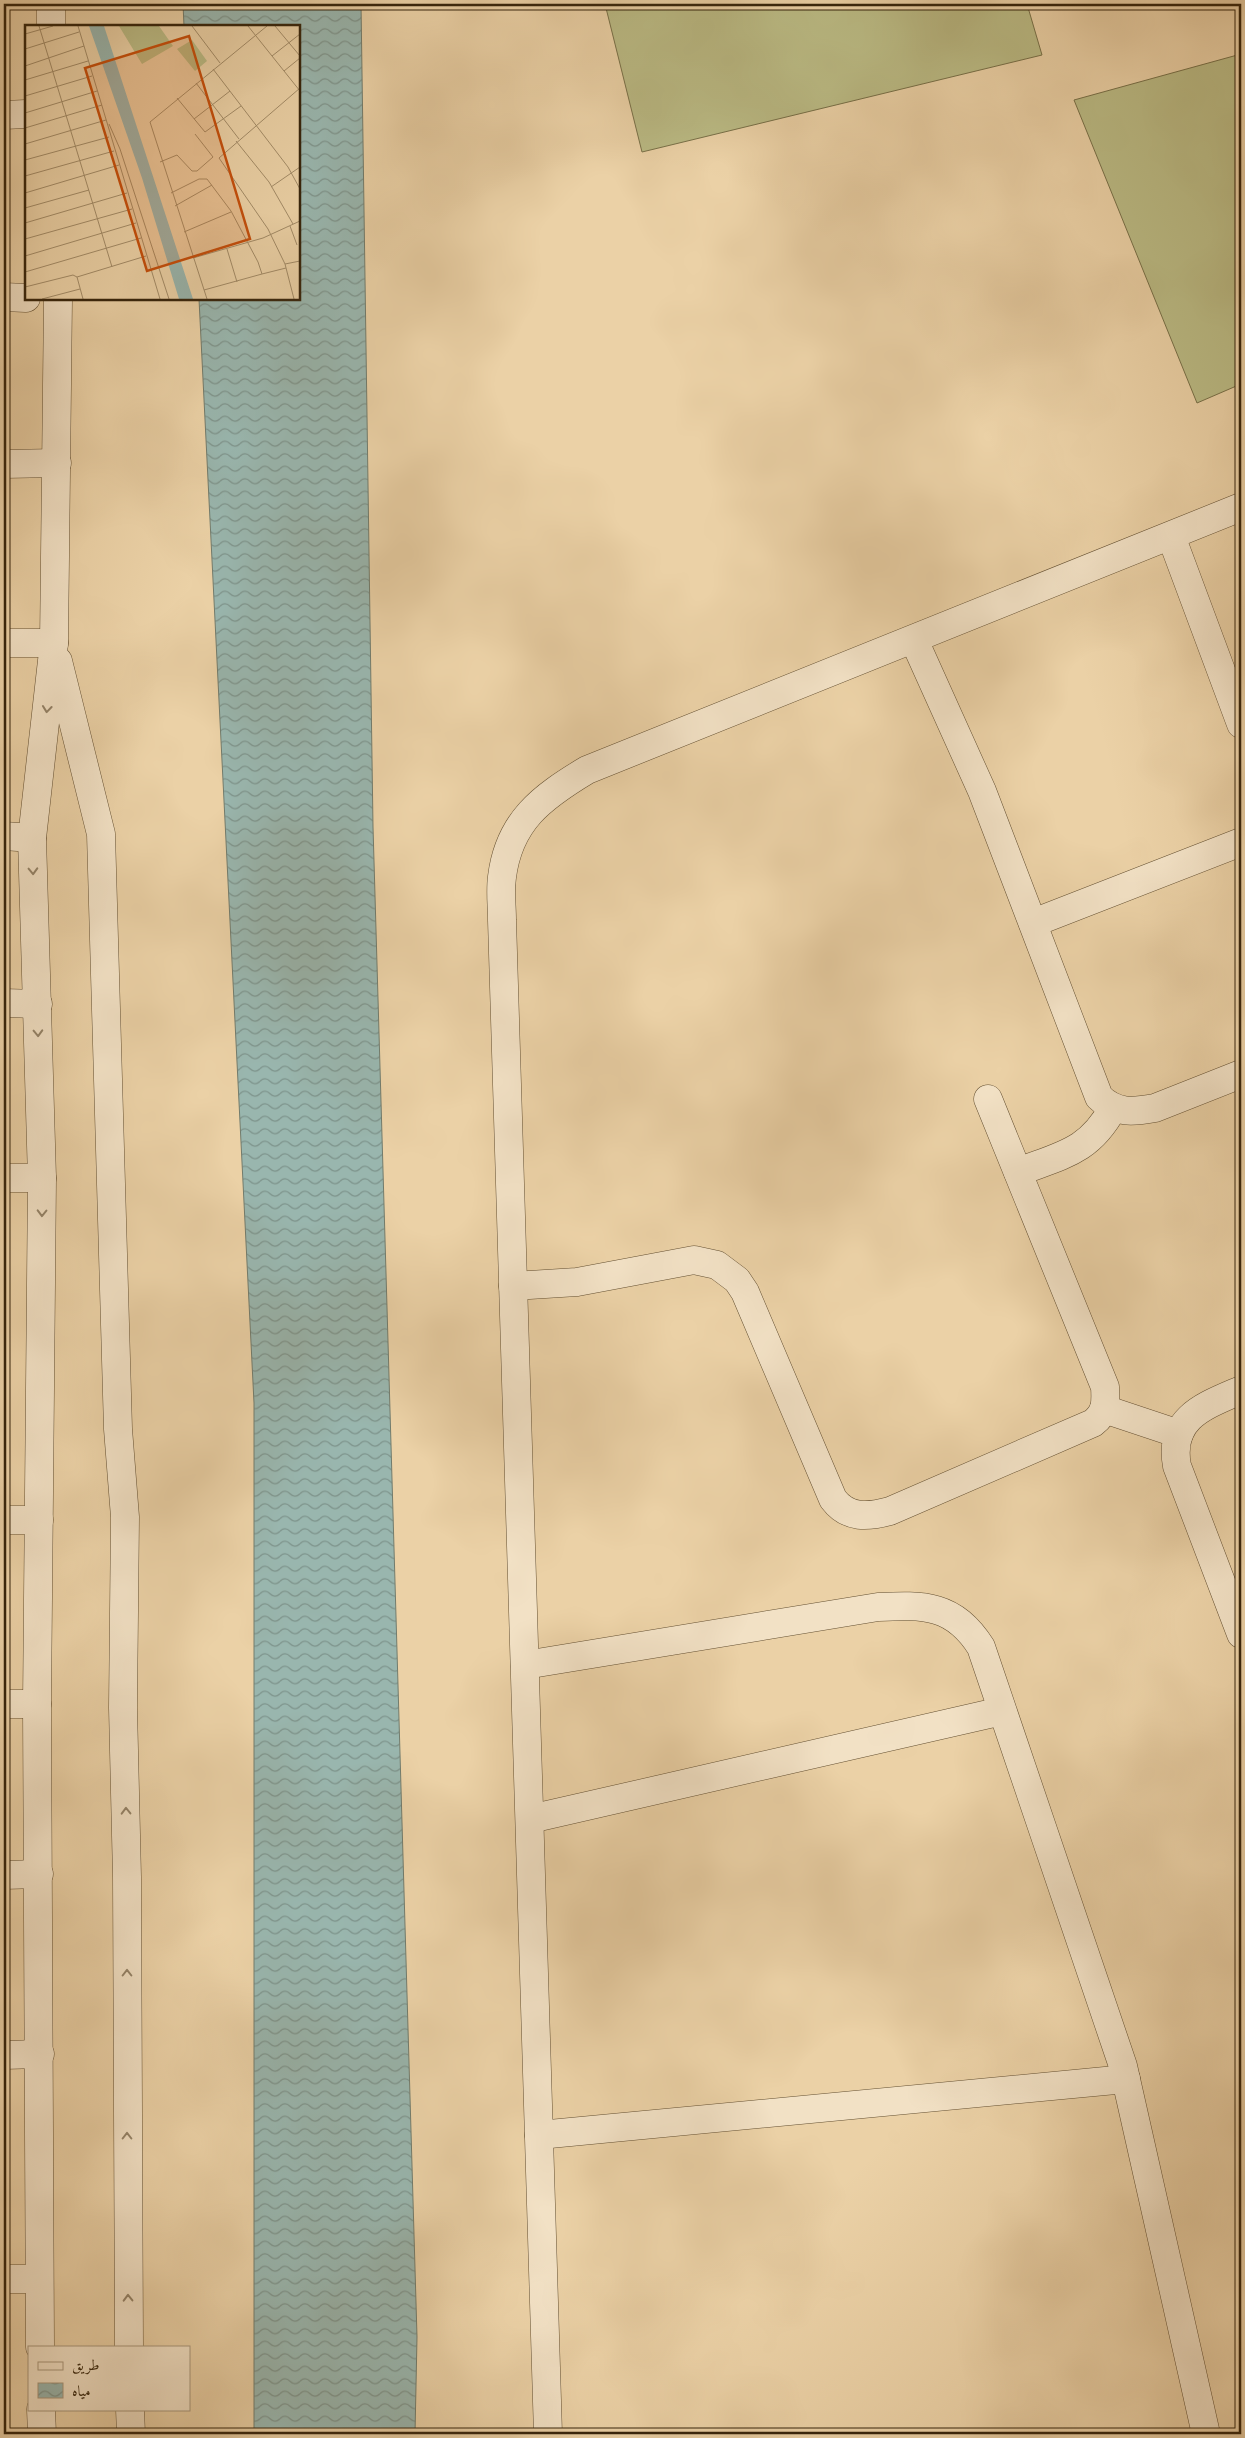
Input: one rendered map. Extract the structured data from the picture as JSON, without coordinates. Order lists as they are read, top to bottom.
{
  "legend": ["طريق", "مياه"]
}
